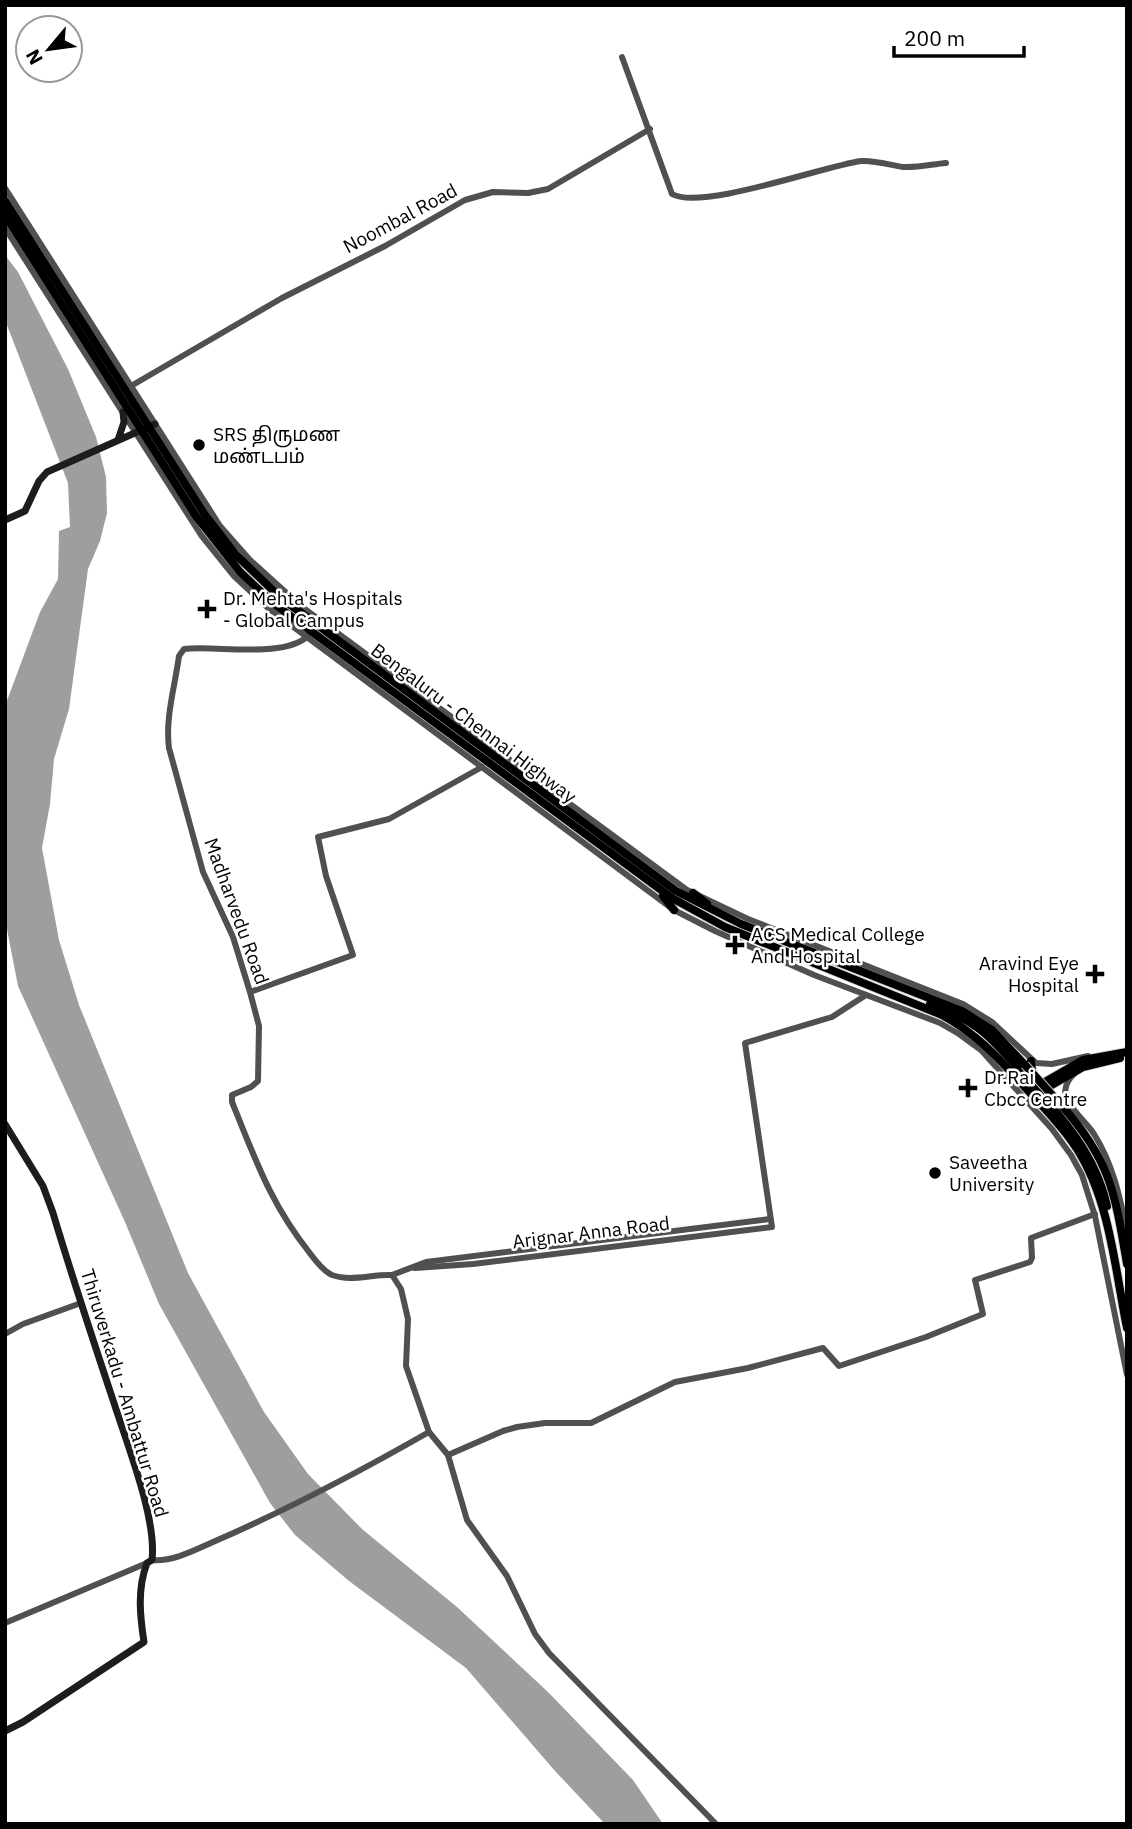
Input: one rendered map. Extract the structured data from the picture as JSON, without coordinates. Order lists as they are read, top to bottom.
{
  "streets": {
    "main road": ["Bengaluru - Chennai Highway", "Thiruverkadu - Ambattur Road"],
    "street": ["Noombal Road", "Madharvedu Road", "Arignar Anna Road"]
  },
  "crossings": [
    ["Noombal Road", "Bengaluru - Chennai Highway"],
    ["Bengaluru - Chennai Highway", "Madharvedu Road"],
    ["Madharvedu Road", "Arignar Anna Road"]
  ],
  "places": {
    "other": ["SRS திருமண மண்டபம்", "Saveetha University"],
    "health": [
      "Dr. Mehta's Hospitals - Global Campus",
      "ACS Medical College And Hospital",
      "Aravind Eye Hospital",
      "Dr.Rai Cbcc Centre"
    ]
  },
  "scale_bar": "200 m",
  "north": "bottom left"
}
